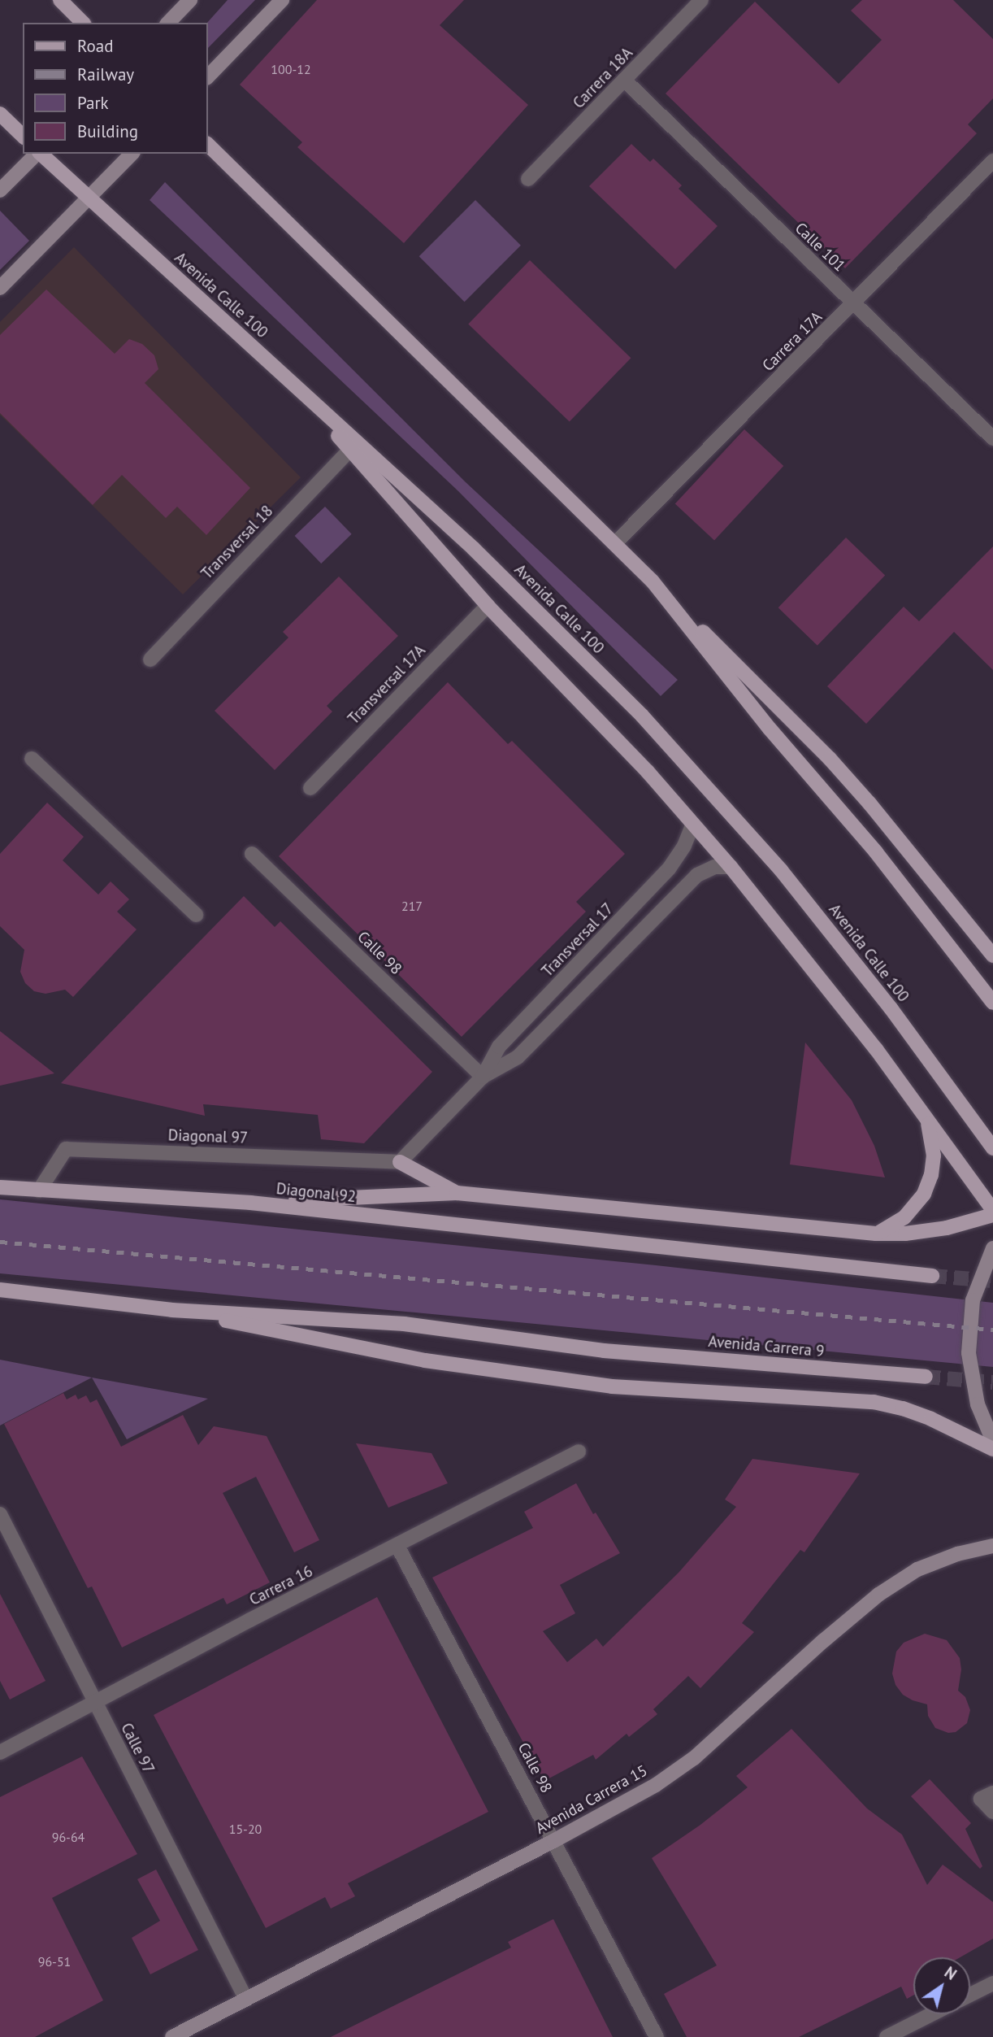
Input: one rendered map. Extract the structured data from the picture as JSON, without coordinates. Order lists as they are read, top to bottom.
{
  "streets": {
    "main road": [
      "Avenida Calle 100",
      "Diagonal 92",
      "Avenida Carrera 9",
      "Avenida Carrera 15"
    ],
    "street": [
      "Carrera 18A",
      "Calle 101",
      "Carrera 17A",
      "Transversal 18",
      "Transversal 17A",
      "Transversal 17",
      "Calle 98",
      "Diagonal 97",
      "Carrera 16",
      "Calle 97"
    ]
  },
  "crossings": [
    ["Carrera 18A", "Calle 101"],
    ["Calle 101", "Carrera 17A"],
    ["Transversal 17", "Calle 98"],
    ["Transversal 17", "Diagonal 97"],
    ["Calle 98", "Carrera 16"],
    ["Calle 98", "Avenida Carrera 15"],
    ["Diagonal 97", "Diagonal 92"],
    ["Carrera 16", "Calle 97"],
    ["Calle 97", "Avenida Carrera 15"]
  ],
  "house_numbers": [
    "100-12",
    "217",
    "15-20",
    "96-64",
    "96-51"
  ],
  "legend": [
    "Road",
    "Railway",
    "Park",
    "Building"
  ],
  "north": "top right"
}
